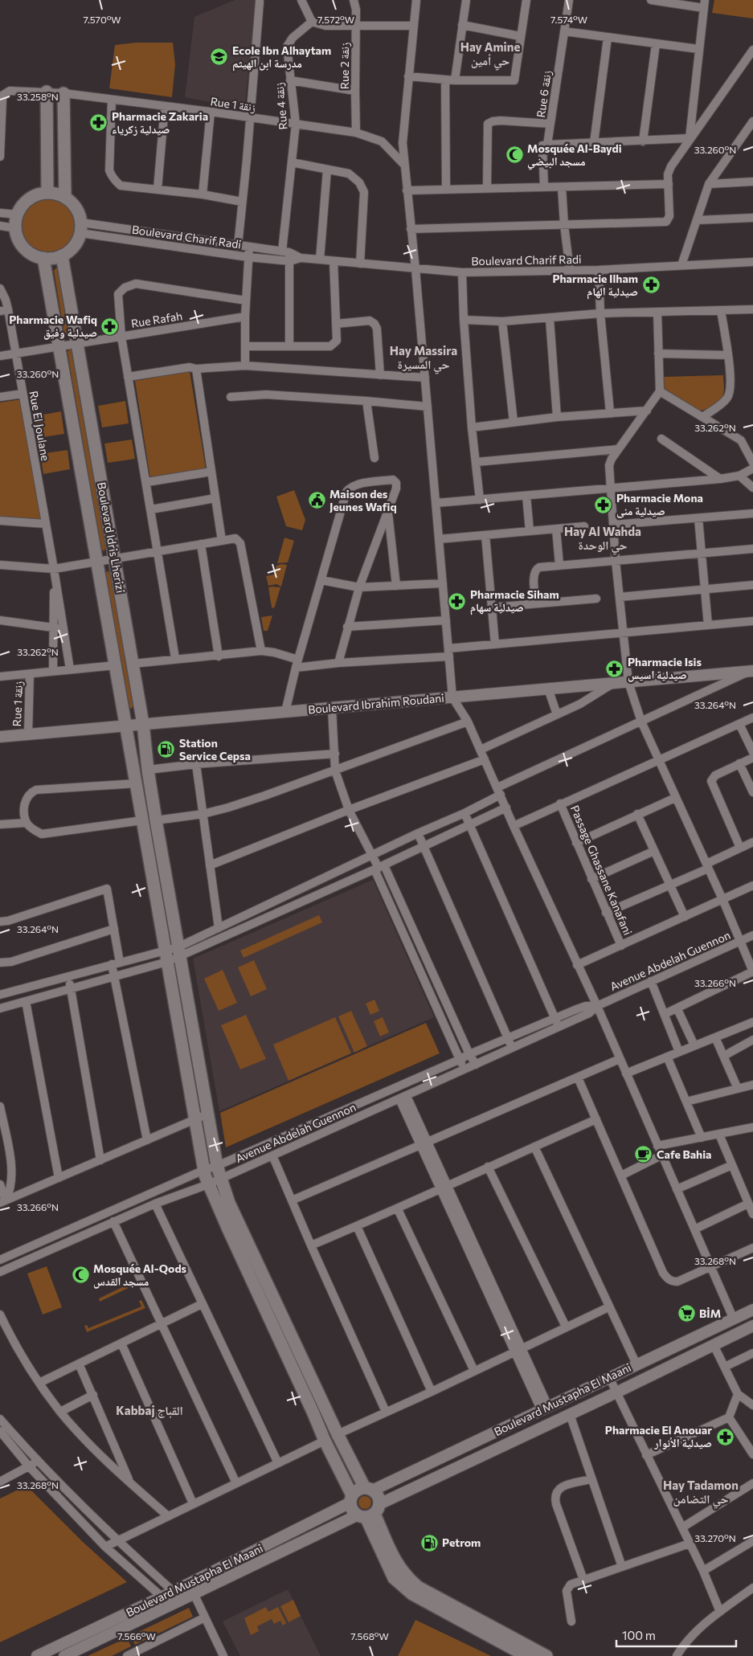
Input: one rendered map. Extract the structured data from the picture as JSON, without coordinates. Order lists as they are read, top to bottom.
{
  "streets": {
    "main road": ["Boulevard Idris Lherizi"],
    "street": [
      "Rue 2 زنقة",
      "Rue 6 زنقة",
      "Rue 1 زنقة",
      "Rue 4 زنقة",
      "Boulevard Charif Radi",
      "Rue Rafah",
      "Rue El Joulane",
      "Boulevard Ibrahim Roudani",
      "Passage Ghassane Kanafani",
      "Avenue Abdelah Guennon",
      "Boulevard Mustapha El Maani"
    ]
  },
  "crossings": [
    ["Rue 2 زنقة", "Rue 1 زنقة"],
    ["Rue 1 زنقة", "Rue 4 زنقة"],
    ["Rue 1 زنقة", "Boulevard Ibrahim Roudani"],
    ["Rue 4 زنقة", "Boulevard Charif Radi"],
    ["Boulevard Charif Radi", "Boulevard Idris Lherizi"],
    ["Rue Rafah", "Rue El Joulane"],
    ["Rue Rafah", "Boulevard Idris Lherizi"],
    ["Boulevard Idris Lherizi", "Boulevard Ibrahim Roudani"]
  ],
  "districts": [
    "Hay Amine حي أمين",
    "Hay Massira حي المسيرة",
    "Hay Al Wahda حي الوحدة",
    "Kabbaj القباج",
    "Hay Tadamon حي التضامن"
  ],
  "places": {
    "school or university": ["Ecole Ibn Alhaytam مدرسة ابن الهيثم"],
    "pharmacy": [
      "Pharmacie Zakaria صيدلية زكرياء",
      "Pharmacie Ilham صيدلية الهام",
      "Pharmacie Wafiq صيدلية وفيق",
      "Pharmacie Mona صيدلية منى",
      "Pharmacie Siham صيدلية سهام",
      "Pharmacie Isis صيدلية اسيس",
      "Pharmacie El Anouar صيدلية الأنوار"
    ],
    "mosque": ["Mosquée Al-Baydi مسجد البيضي", "Mosquée Al-Qods مسجد القدس"],
    "public building": ["Maison des Jeunes Wafiq"],
    "fuel station": ["Station Service Cepsa", "Petrom"],
    "cafe": ["Cafe Bahia"],
    "supermarket": ["BİM"]
  },
  "scale_bar": "100 m",
  "coordinates": [
    "7.570°W",
    "7.572°W",
    "7.574°W",
    "33.258°N",
    "33.260°N",
    "33.262°N",
    "33.264°N",
    "33.266°N",
    "33.268°N",
    "33.270°N",
    "7.566°W",
    "7.568°W"
  ]
}
